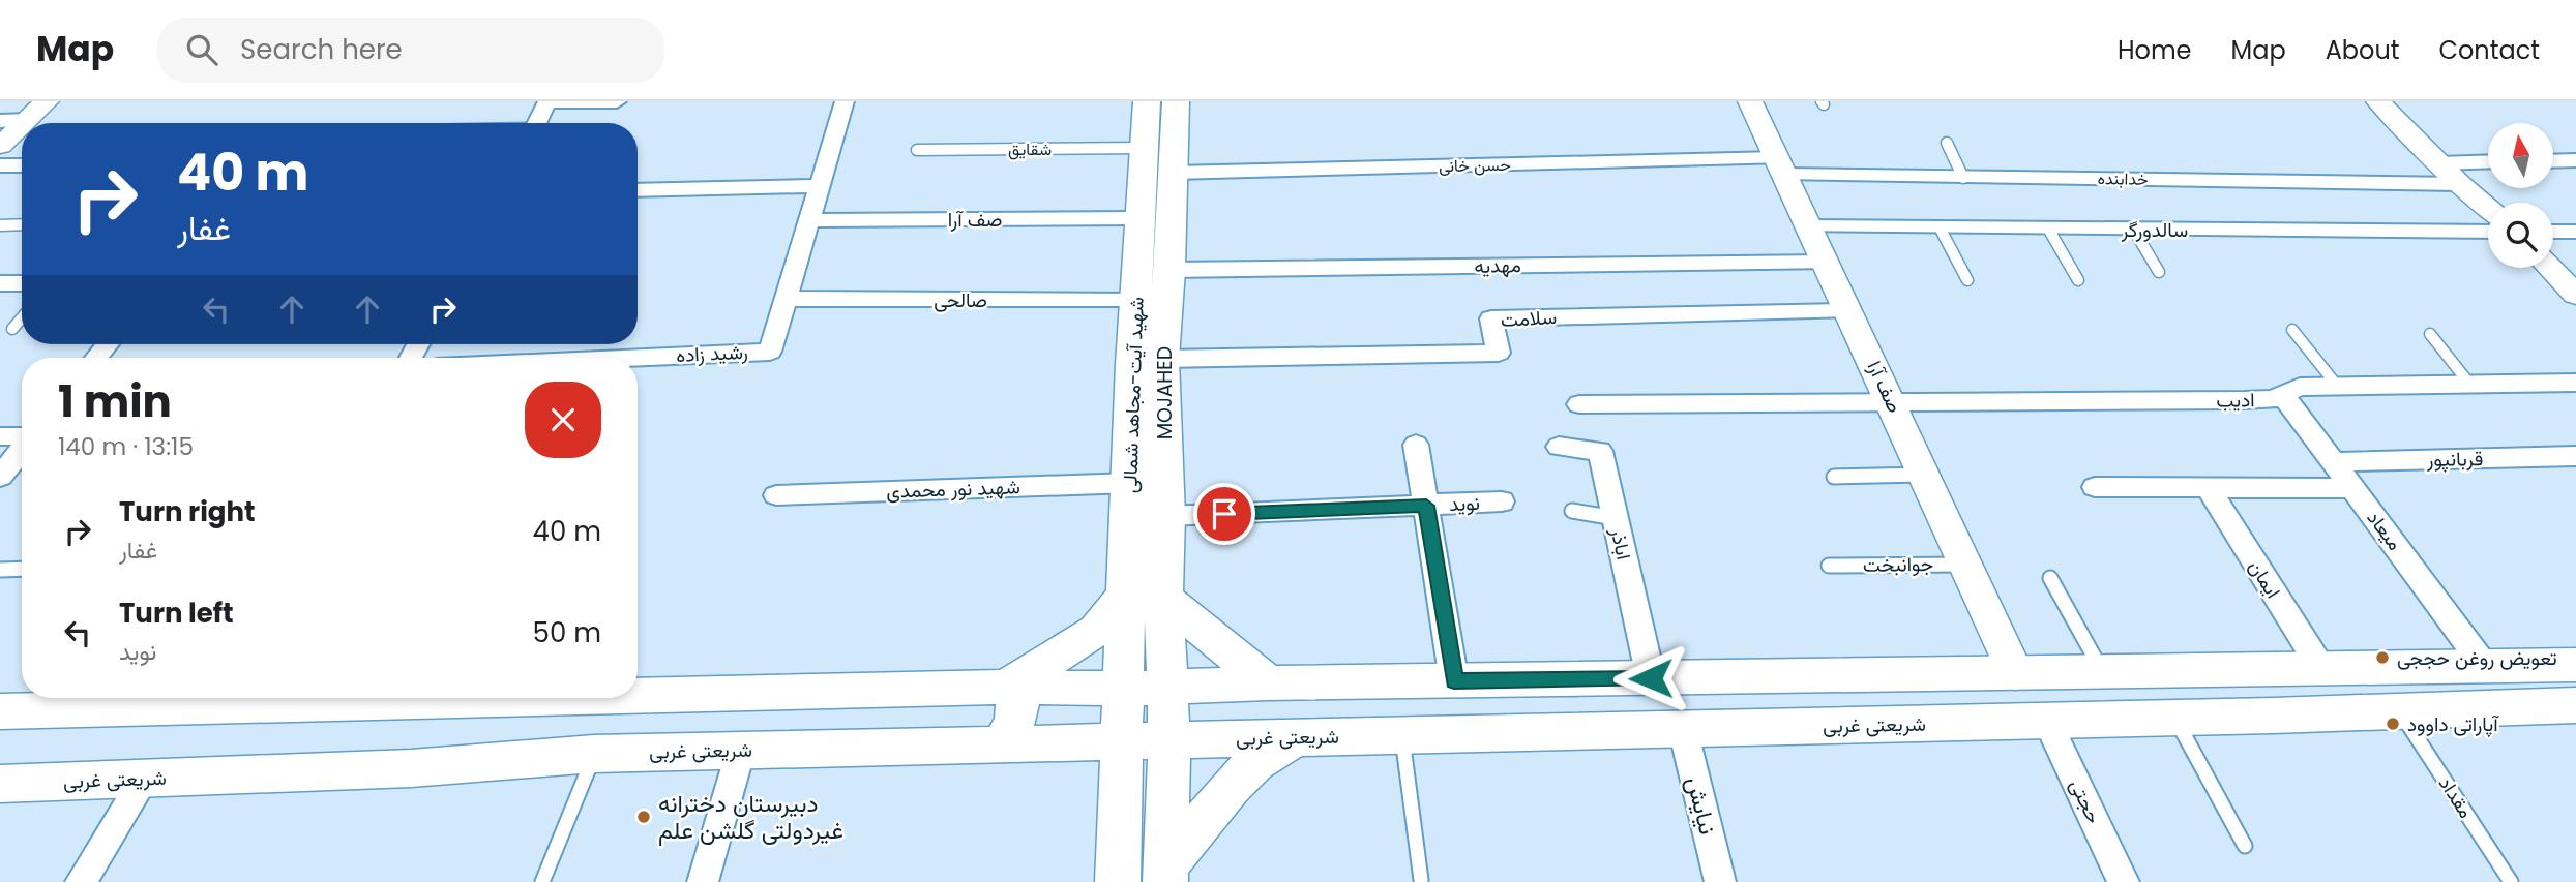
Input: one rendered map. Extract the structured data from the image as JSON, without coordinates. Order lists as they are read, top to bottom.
{
  "streets": {
    "main road": ["MOJAHED", "شهید آیت-مجاهد شمالی", "شریعتی غربی"],
    "street": [
      "حسن خانی",
      "خدابنده",
      "صف آرا",
      "سالدورگر",
      "مهدیه",
      "صالحی",
      "سلامت",
      "رشید زاده",
      "ادیب",
      "قربانپور",
      "شهید نور محمدی",
      "نوید",
      "میعاد",
      "اباذر",
      "ایمان",
      "حجتی",
      "نیایش"
    ],
    "lane": ["شقایق", "جوانبخت", "مقداد"]
  },
  "crossings": [
    ["شقایق", "شهید آیت-مجاهد شمالی"],
    ["حسن خانی", "خدابنده"],
    ["حسن خانی", "صف آرا"],
    ["حسن خانی", "MOJAHED"],
    ["خدابنده", "صف آرا"],
    ["صف آرا", "سالدورگر"],
    ["صف آرا", "مهدیه"],
    ["صف آرا", "سلامت"],
    ["صف آرا", "رشید زاده"],
    ["صف آرا", "شهید آیت-مجاهد شمالی"],
    ["صف آرا", "ادیب"],
    ["صف آرا", "جوانبخت"],
    ["مهدیه", "MOJAHED"],
    ["صالحی", "رشید زاده"],
    ["صالحی", "شهید آیت-مجاهد شمالی"],
    ["سلامت", "MOJAHED"],
    ["MOJAHED", "شهید آیت-مجاهد شمالی"],
    ["MOJAHED", "نوید"],
    ["شهید آیت-مجاهد شمالی", "شهید نور محمدی"],
    ["شهید آیت-مجاهد شمالی", "شریعتی غربی"],
    ["ادیب", "میعاد"],
    ["قربانپور", "میعاد"],
    ["شریعتی غربی", "مقداد"],
    ["شریعتی غربی", "حجتی"],
    ["شریعتی غربی", "نیایش"]
  ],
  "places": ["تعویض روغن حججی", "آپاراتی داوود", "دبیرستان دخترانه غیردولتی گلشن علم"],
  "north": "top",
  "page": {
    "header": "Map",
    "search": "Search here",
    "nav": [
      "Home",
      "Map",
      "About",
      "Contact"
    ],
    "turn": ["40 m", "غفار"],
    "heading": ["1 min", "140 m · 13:15"],
    "list": [
      {
        "name": "Turn right",
        "note": "غفار",
        "value": "40 m"
      },
      {
        "name": "Turn left",
        "note": "نوید",
        "value": "50 m"
      }
    ]
  }
}
